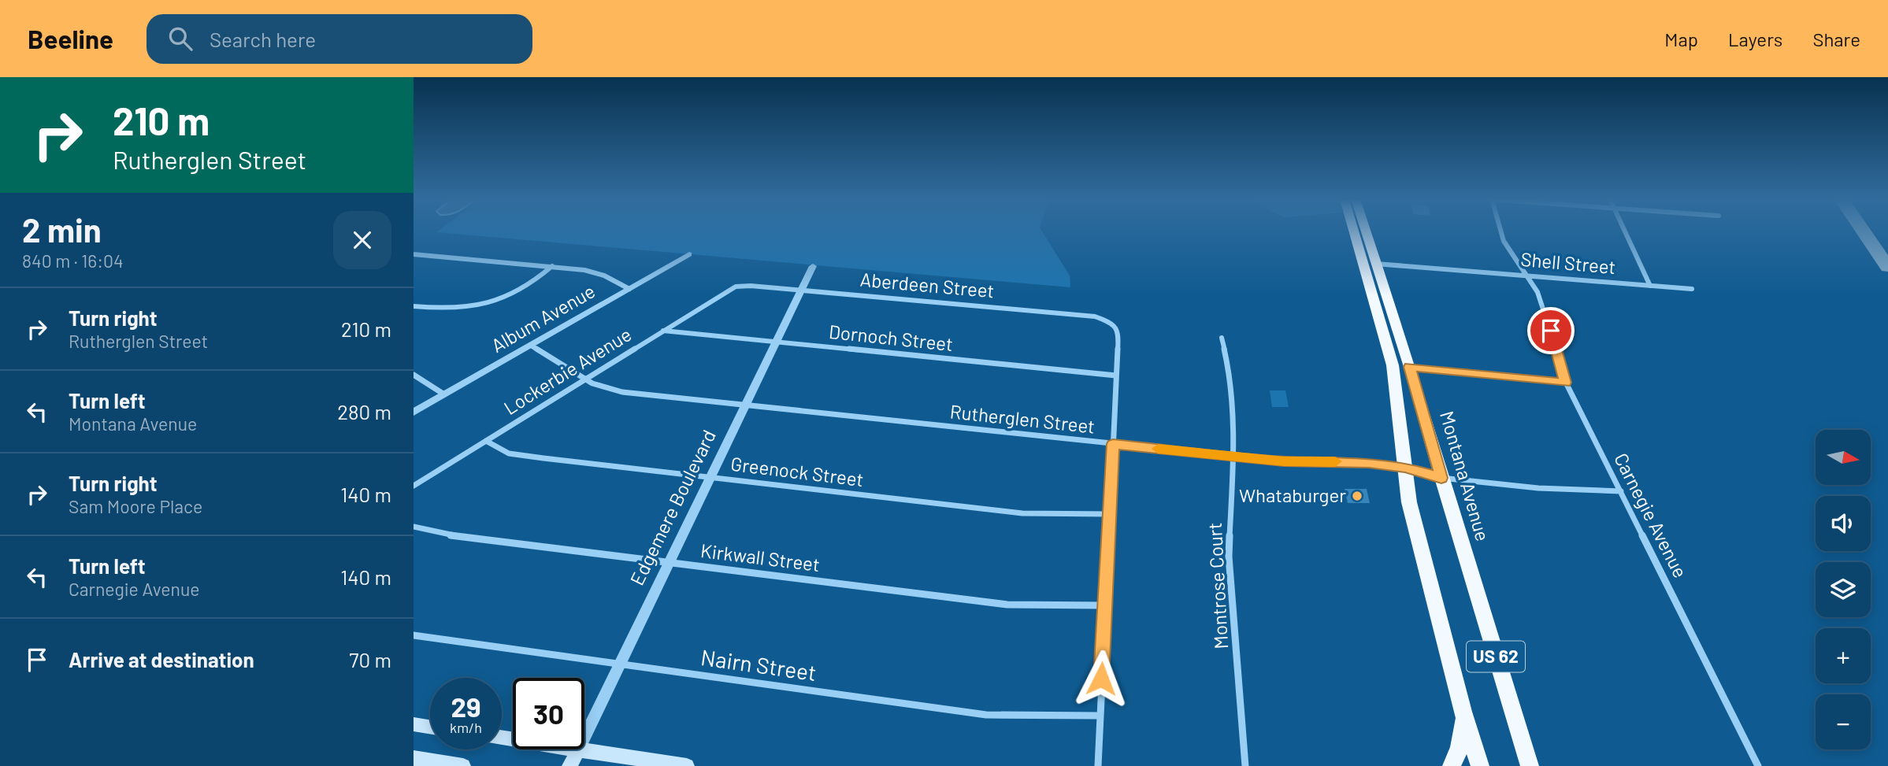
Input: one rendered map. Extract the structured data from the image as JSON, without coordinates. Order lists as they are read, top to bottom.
{
  "streets": {
    "highway": ["Montana Avenue", "US 62"],
    "main road": ["Edgemere Boulevard"],
    "street": [
      "Shell Street",
      "Aberdeen Street",
      "Album Avenue",
      "Dornoch Street",
      "Lockerbie Avenue",
      "Rutherglen Street",
      "Greenock Street",
      "Carnegie Avenue",
      "Kirkwall Street",
      "Montrose Court",
      "Nairn Street"
    ]
  },
  "crossings": [
    ["Shell Street", "Montana Avenue"],
    ["Shell Street", "Carnegie Avenue"],
    ["Aberdeen Street", "Dornoch Street"],
    ["Aberdeen Street", "Lockerbie Avenue"],
    ["Aberdeen Street", "Edgemere Boulevard"],
    ["Album Avenue", "Rutherglen Street"],
    ["Dornoch Street", "Lockerbie Avenue"],
    ["Dornoch Street", "Edgemere Boulevard"],
    ["Lockerbie Avenue", "Rutherglen Street"],
    ["Lockerbie Avenue", "Greenock Street"],
    ["Rutherglen Street", "Montana Avenue"],
    ["Rutherglen Street", "Edgemere Boulevard"],
    ["Rutherglen Street", "Carnegie Avenue"],
    ["Rutherglen Street", "Montrose Court"],
    ["Rutherglen Street", "US 62"],
    ["Greenock Street", "Edgemere Boulevard"],
    ["Edgemere Boulevard", "Kirkwall Street"],
    ["Edgemere Boulevard", "Nairn Street"]
  ],
  "places": ["Whataburger"],
  "north": "right",
  "page": {
    "header": "Beeline",
    "search": "Search here",
    "nav": ["Map", "Layers", "Share"],
    "turn": ["210 m", "Rutherglen Street"],
    "heading": ["2 min", "840 m · 16:04"],
    "list": [
      {
        "name": "Turn right",
        "note": "Rutherglen Street",
        "value": "210 m"
      },
      {
        "name": "Turn left",
        "note": "Montana Avenue",
        "value": "280 m"
      },
      {
        "name": "Turn right",
        "note": "Sam Moore Place",
        "value": "140 m"
      },
      {
        "name": "Turn left",
        "note": "Carnegie Avenue",
        "value": "140 m"
      },
      {
        "name": "Arrive at destination",
        "value": "70 m"
      }
    ],
    "map_buttons": ["+", "−"],
    "speed": "29 km/h",
    "limit": "30"
  }
}
